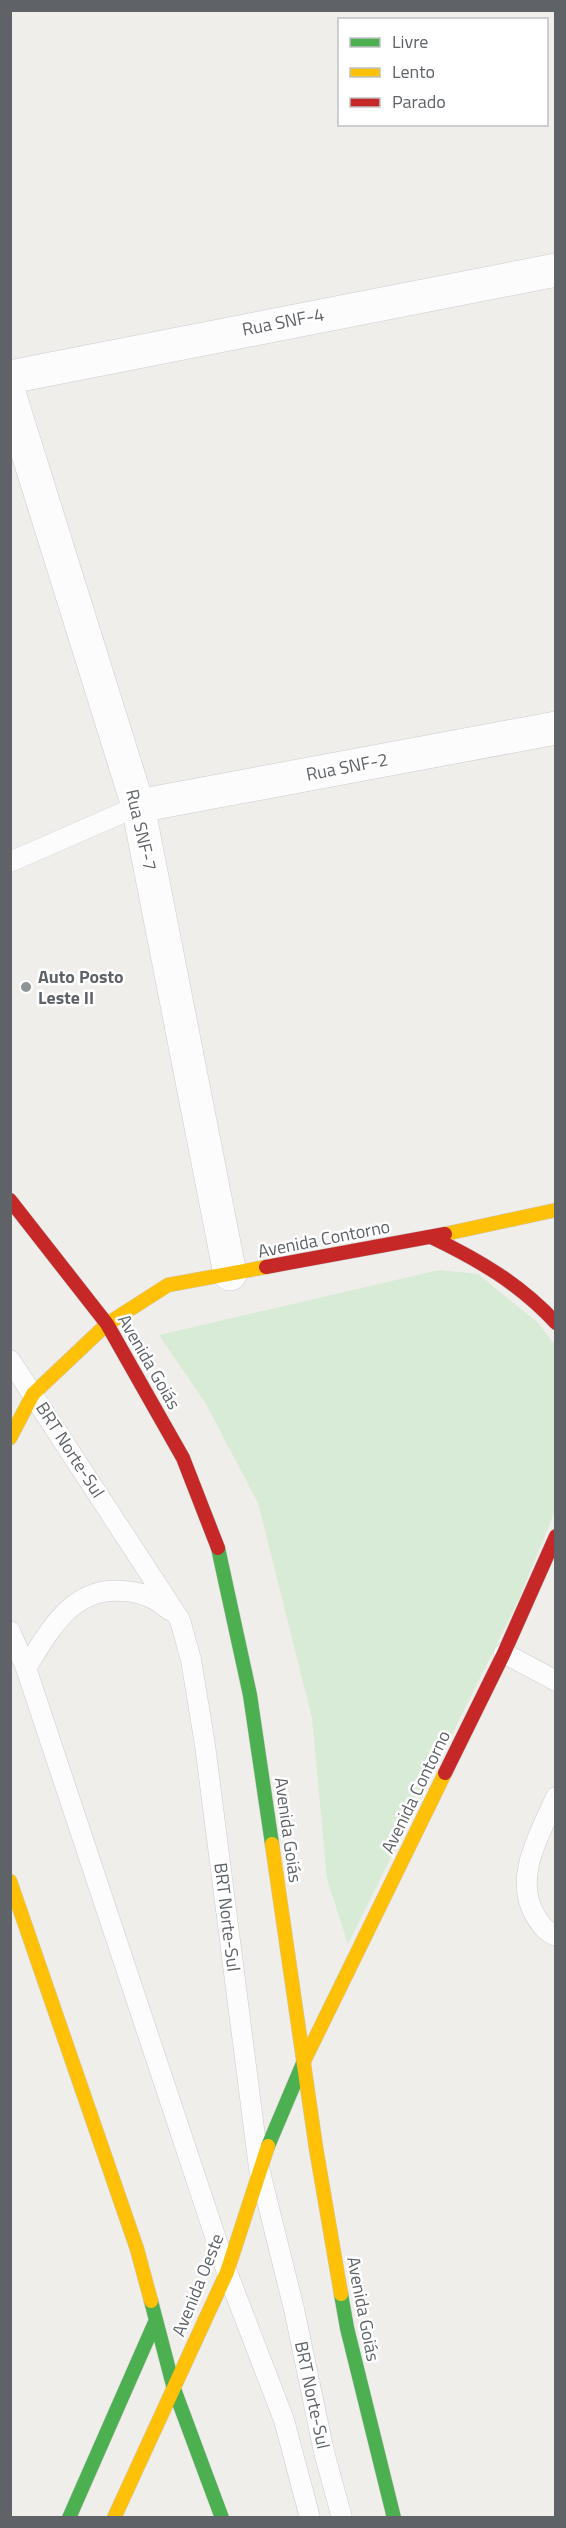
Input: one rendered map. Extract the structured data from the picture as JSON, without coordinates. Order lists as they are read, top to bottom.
{
  "streets": {
    "main road": ["Avenida Contorno", "Avenida Goiás", "Avenida Oeste"],
    "street": ["Rua SNF-4", "Rua SNF-2", "Rua SNF-7"],
    "lane": ["BRT Norte-Sul"]
  },
  "crossings": [
    ["Rua SNF-2", "Rua SNF-7"],
    ["Rua SNF-7", "Avenida Contorno"],
    ["Avenida Contorno", "Avenida Goiás"],
    ["Avenida Contorno", "Avenida Oeste"],
    ["Avenida Goiás", "Avenida Oeste"],
    ["BRT Norte-Sul", "Avenida Oeste"]
  ],
  "places": ["Auto Posto Leste II"],
  "legend": ["Livre", "Lento", "Parado"]
}
